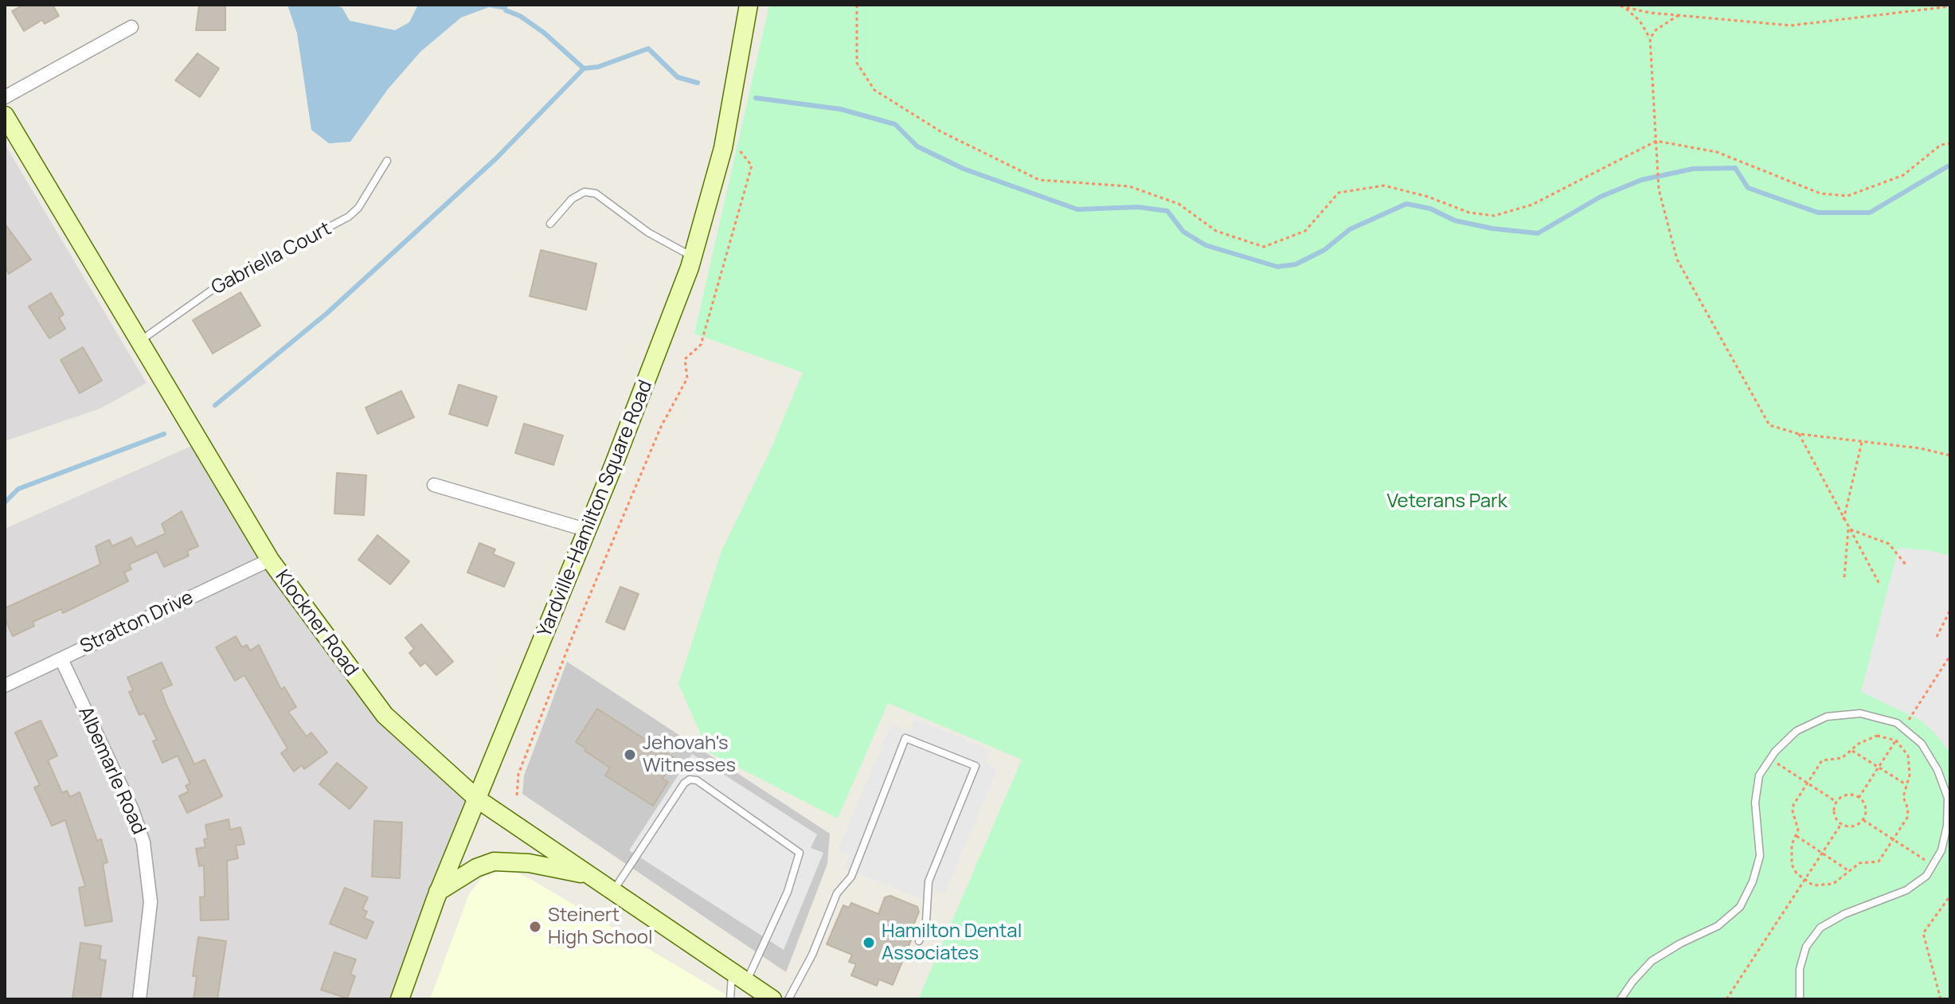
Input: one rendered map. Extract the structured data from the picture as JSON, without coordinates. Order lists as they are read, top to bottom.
{
  "streets": {
    "street": [
      "Yardville-Hamilton Square Road",
      "Stratton Drive",
      "Klockner Road",
      "Albemarle Road"
    ],
    "lane": ["Gabriella Court"]
  },
  "crossings": [
    ["Gabriella Court", "Klockner Road"],
    ["Yardville-Hamilton Square Road", "Klockner Road"],
    ["Stratton Drive", "Klockner Road"],
    ["Stratton Drive", "Albemarle Road"]
  ],
  "parks": ["Veterans Park"],
  "places": ["Jehovah's Witnesses", "Steinert High School", "Hamilton Dental Associates"]
}
